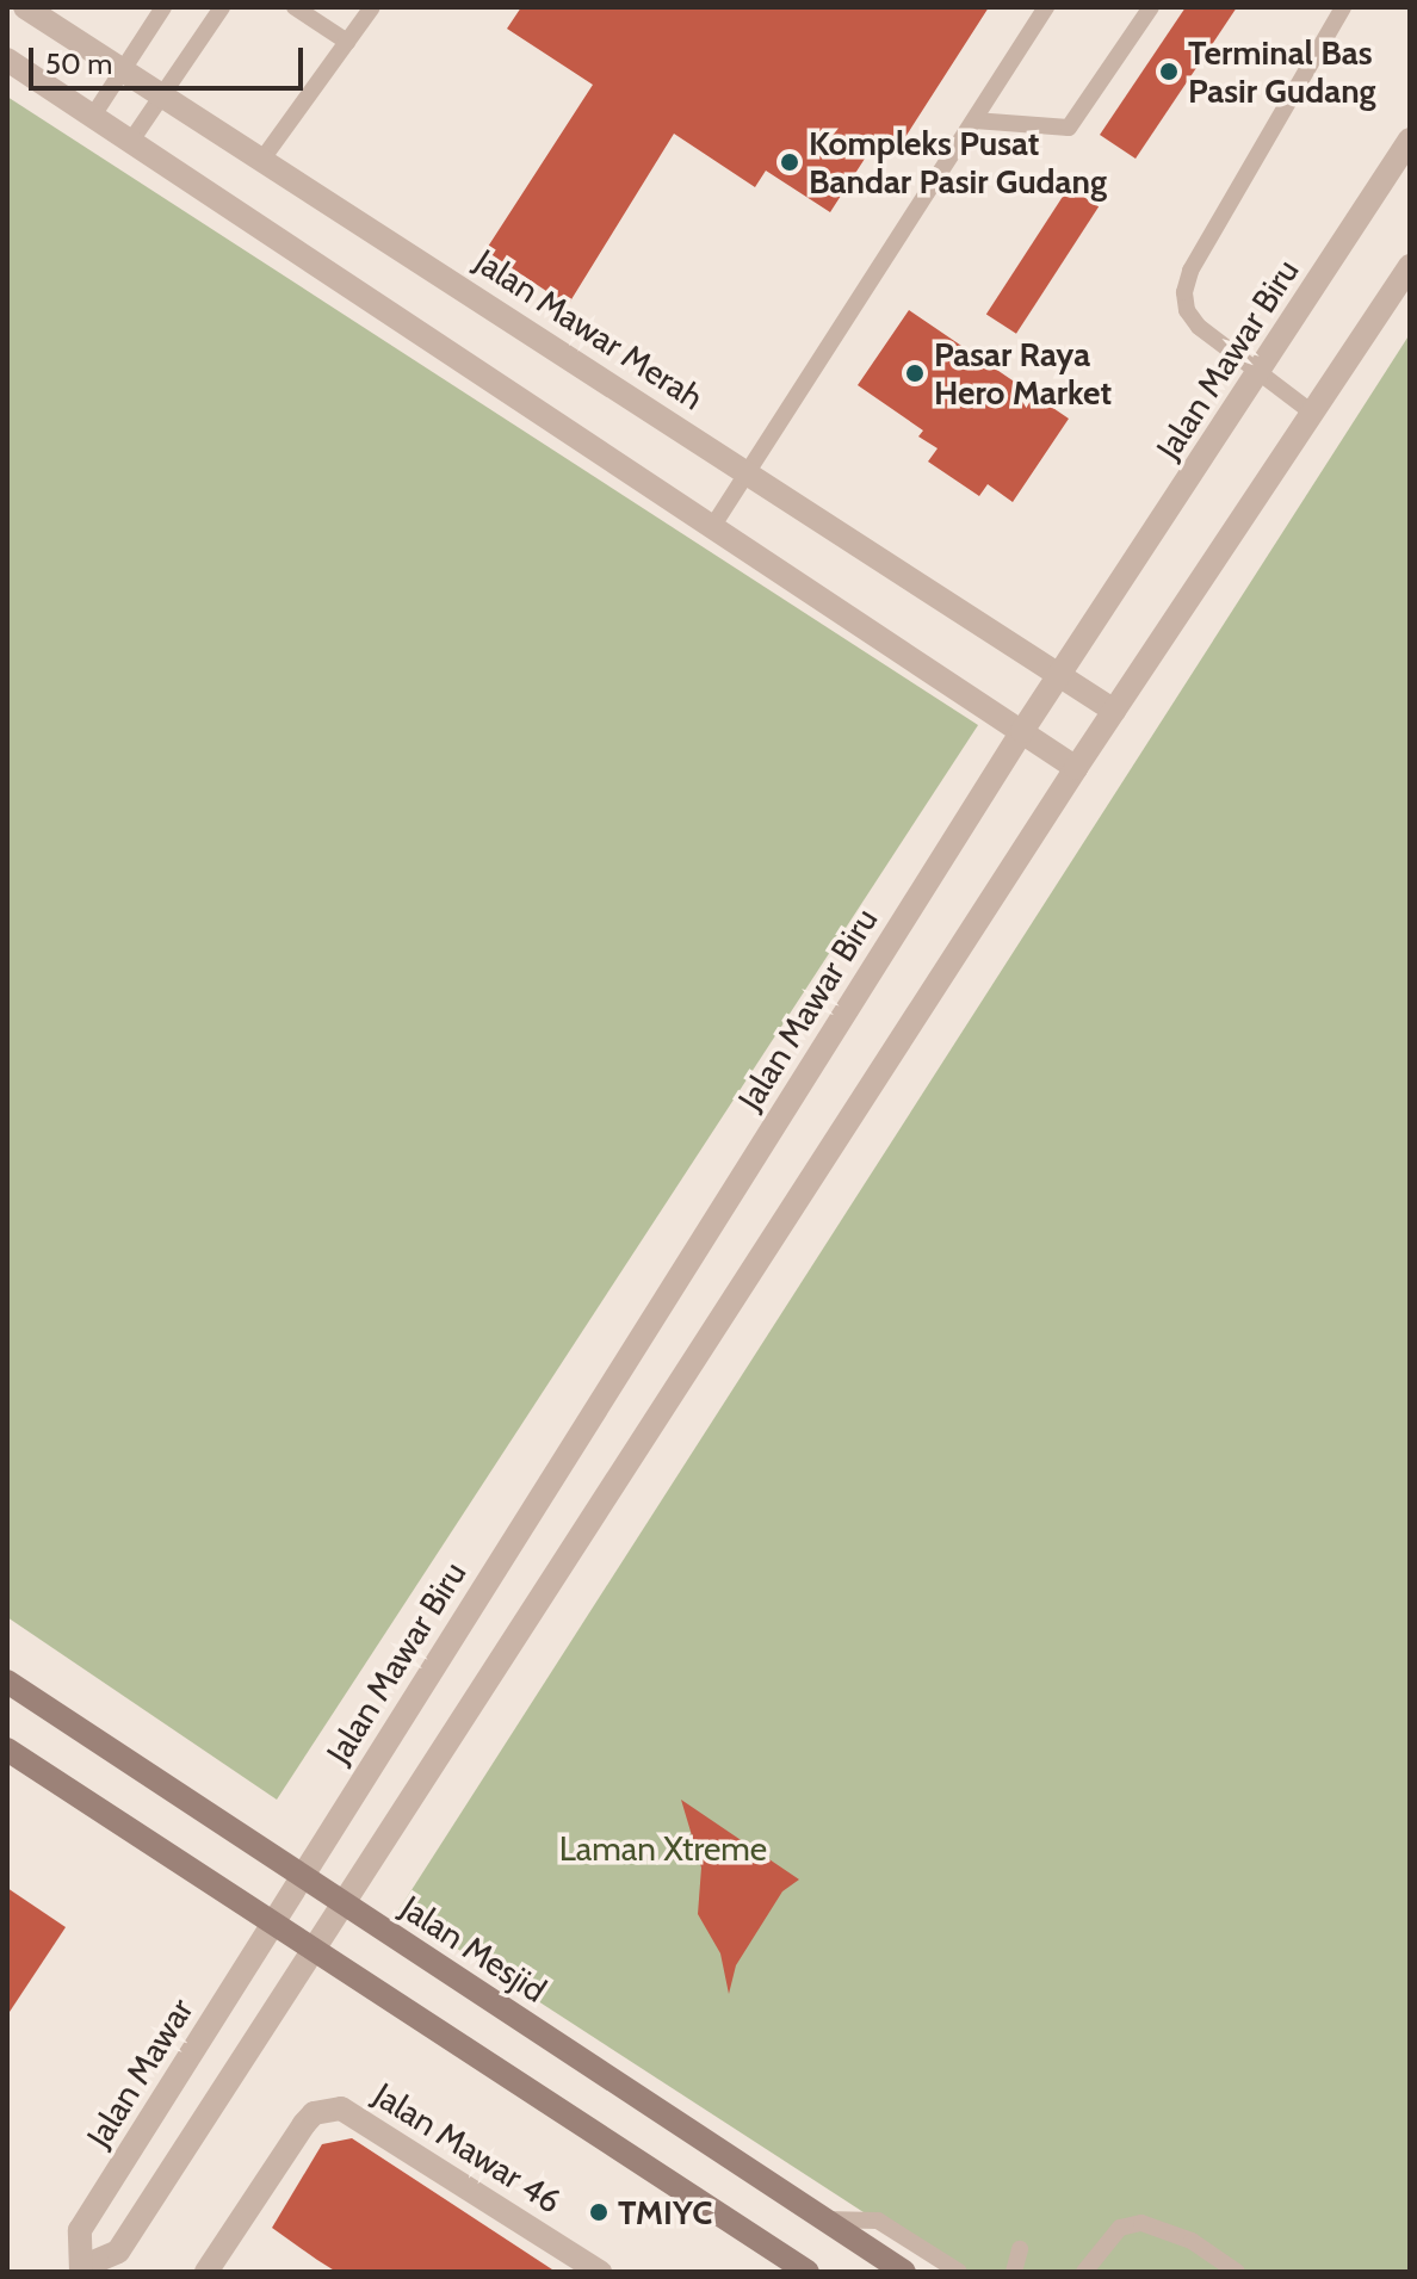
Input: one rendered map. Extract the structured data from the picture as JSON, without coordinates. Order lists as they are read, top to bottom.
{
  "streets": {
    "main road": ["Jalan Mesjid"],
    "street": [
      "Jalan Mawar Merah",
      "Jalan Mawar Biru",
      "Jalan Mawar",
      "Jalan Mawar 46"
    ]
  },
  "crossings": [
    ["Jalan Mawar Merah", "Jalan Mawar Biru"],
    ["Jalan Mawar Biru", "Jalan Mesjid"],
    ["Jalan Mawar Biru", "Jalan Mawar"]
  ],
  "parks": ["Laman Xtreme"],
  "places": [
    "Terminal Bas Pasir Gudang",
    "Kompleks Pusat Bandar Pasir Gudang",
    "Pasar Raya Hero Market",
    "TMIYC"
  ],
  "scale_bar": "50 m"
}
